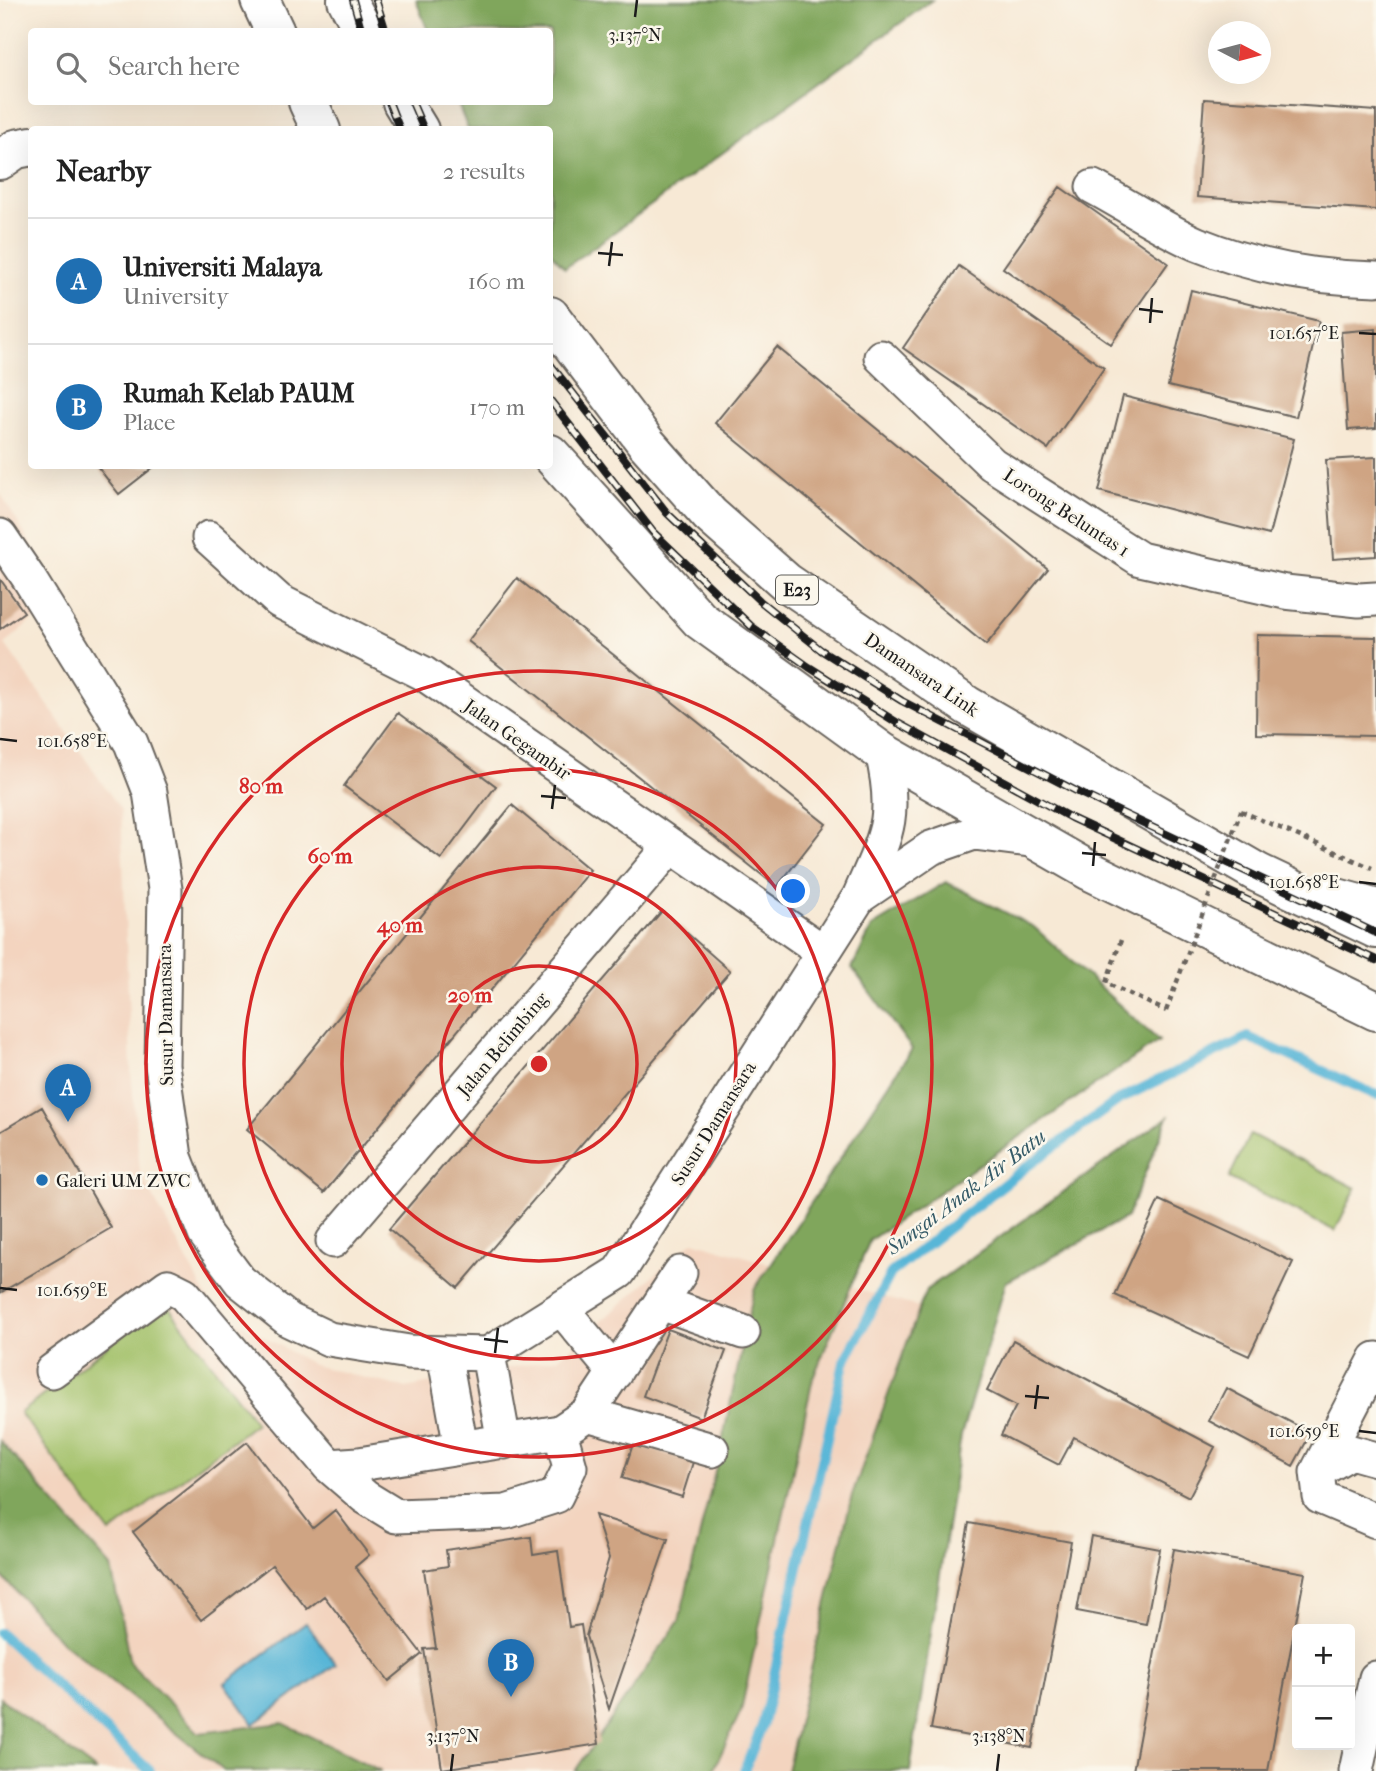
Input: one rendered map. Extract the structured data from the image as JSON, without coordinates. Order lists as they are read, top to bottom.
{
  "streets": {
    "highway": ["E23", "Damansara Link"],
    "street": [
      "Lorong Beluntas 1",
      "Jalan Gegambir",
      "Susur Damansara",
      "Jalan Belimbing"
    ]
  },
  "crossings": [
    ["Jalan Gegambir", "Susur Damansara"],
    ["Jalan Gegambir", "Jalan Belimbing"]
  ],
  "water": ["Sungai Anak Air Batu"],
  "places": ["Galeri UM ZWC"],
  "north": "right",
  "page": {
    "search": "Search here",
    "heading": ["Nearby", "2 results"],
    "list": [
      {
        "mark": "A",
        "name": "Universiti Malaya",
        "note": "University",
        "value": "160 m"
      },
      {
        "mark": "B",
        "name": "Rumah Kelab PAUM",
        "note": "Place",
        "value": "170 m"
      }
    ],
    "pins": ["A", "B"],
    "map_buttons": ["+", "−"]
  },
  "coordinates": [
    "3.137°N",
    "101.657°E",
    "101.658°E",
    "101.659°E",
    "3.138°N"
  ],
  "rings": [
    "80 m",
    "60 m",
    "40 m",
    "20 m"
  ]
}
